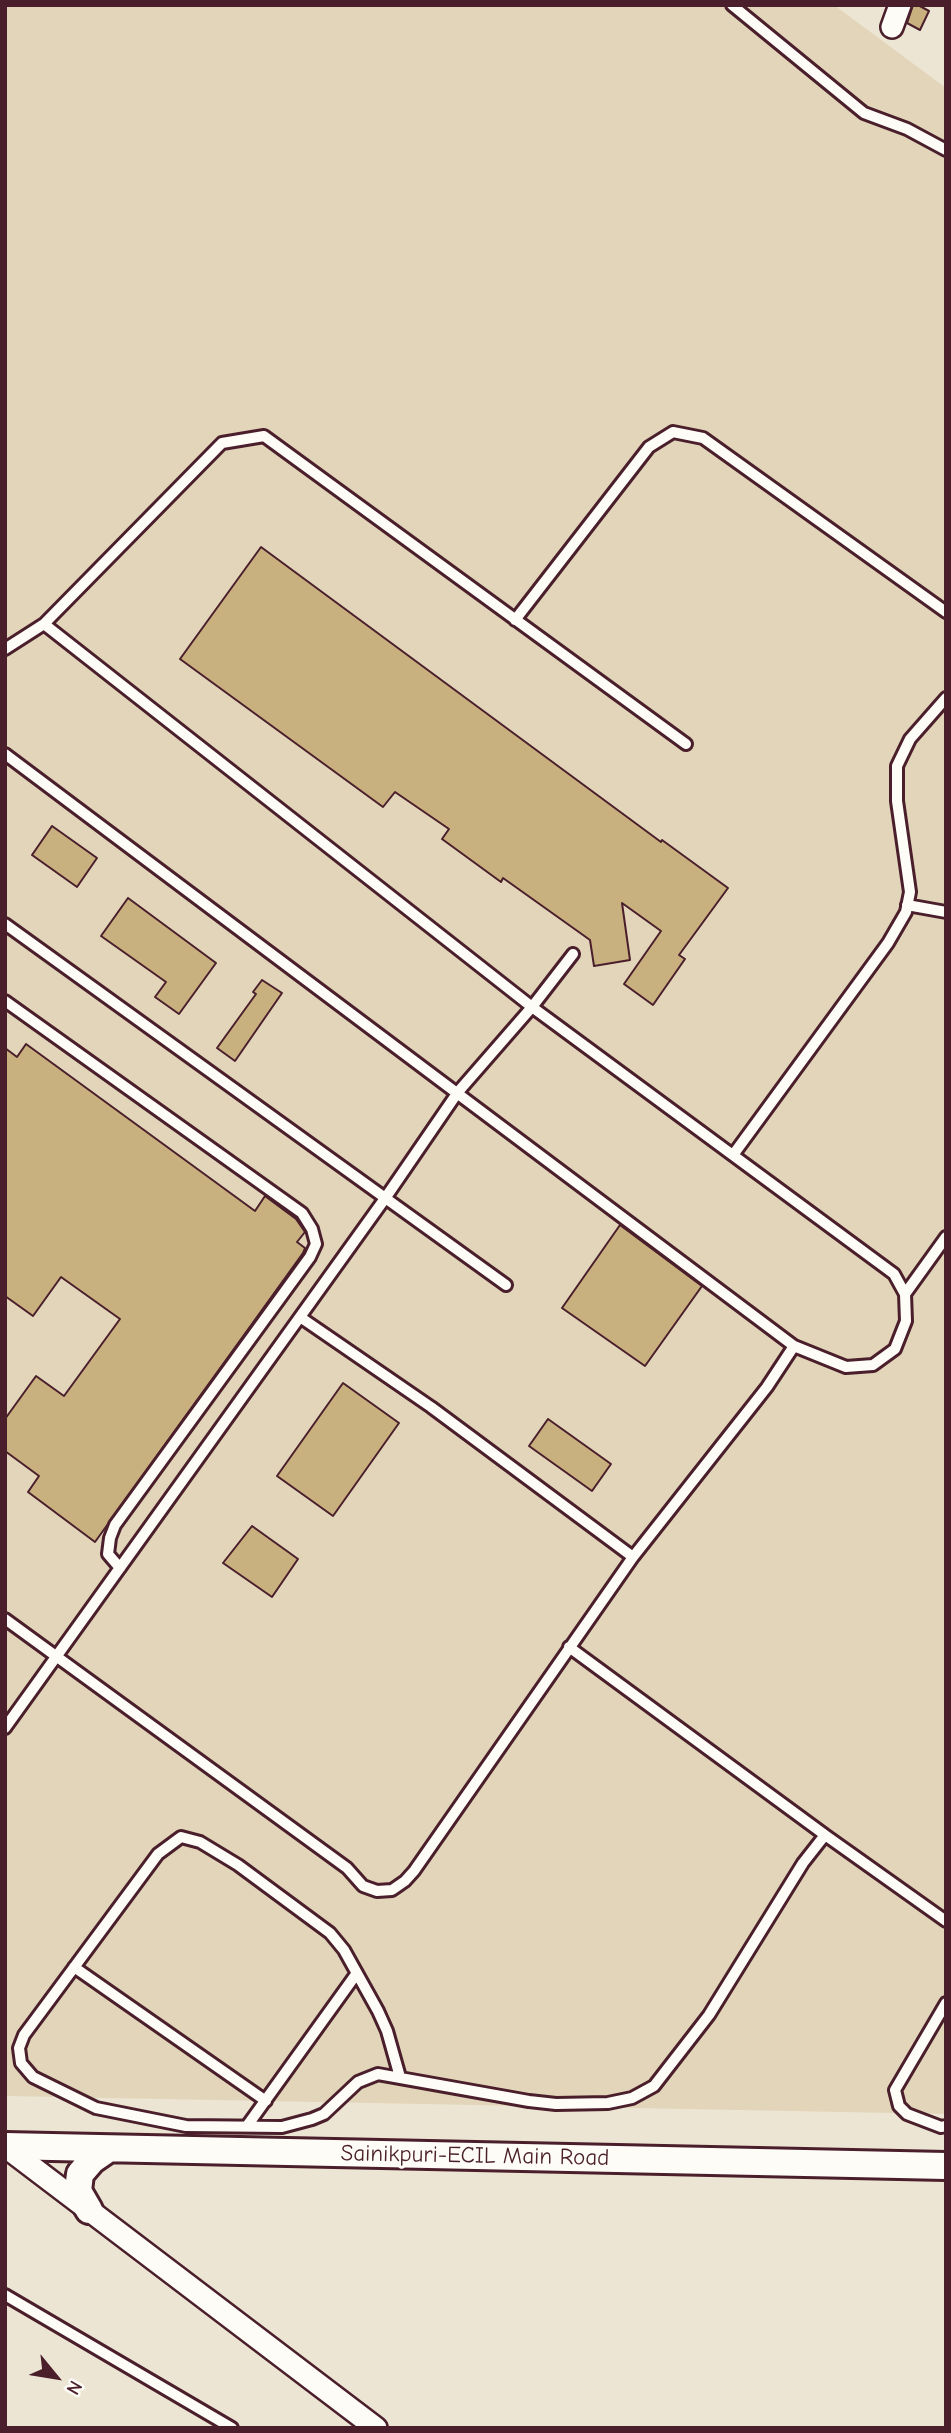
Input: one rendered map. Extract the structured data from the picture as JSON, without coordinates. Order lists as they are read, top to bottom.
{
  "streets": {
    "street": ["Sainikpuri-ECIL Main Road"]
  },
  "north": "bottom right"
}
